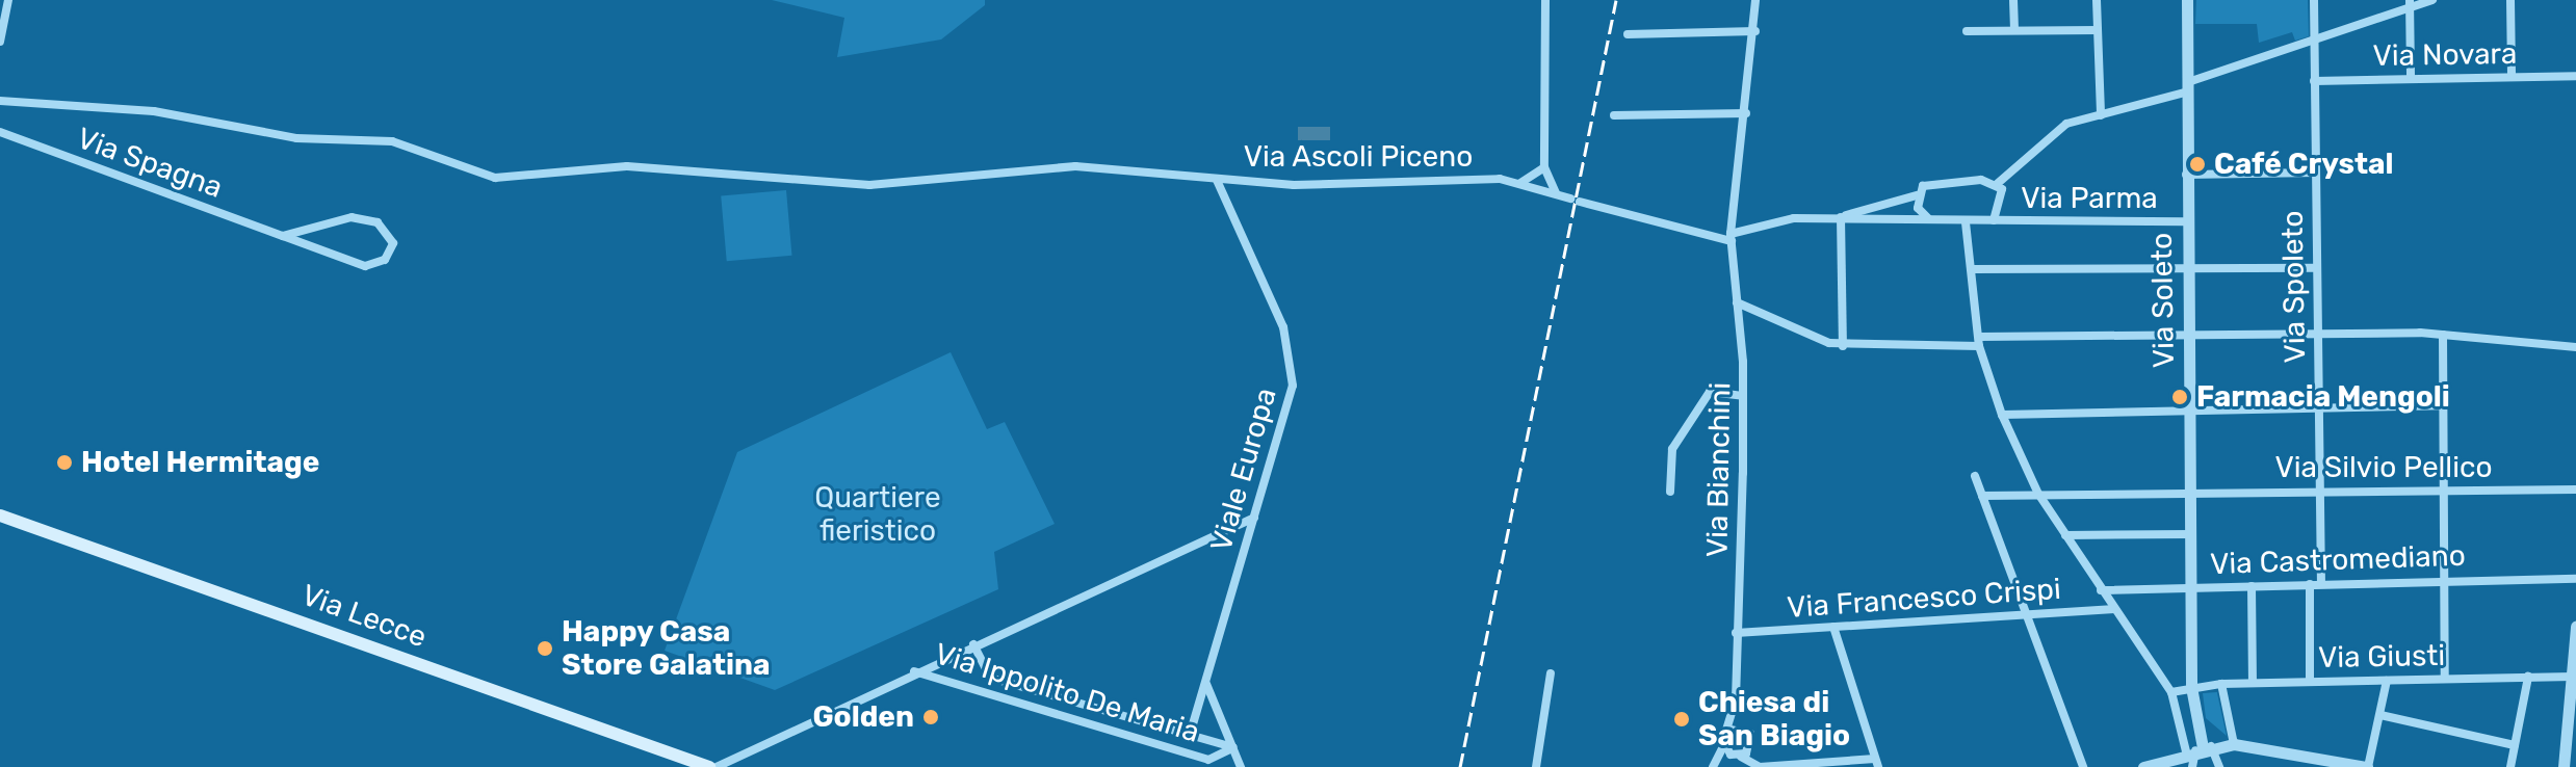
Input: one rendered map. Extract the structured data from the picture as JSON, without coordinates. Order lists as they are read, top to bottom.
{
  "streets": {
    "main road": ["Via Lecce"],
    "street": [
      "Via Novara",
      "Via Ascoli Piceno",
      "Via Spagna",
      "Via Parma",
      "Via Spoleto",
      "Via Soleto",
      "Via Silvio Pellico",
      "Viale Europa",
      "Via Bianchini",
      "Via Castromediano",
      "Via Francesco Crispi",
      "Via Giusti",
      "Via Ippolito De Maria"
    ]
  },
  "crossings": [
    ["Via Novara", "Via Spoleto"],
    ["Via Ascoli Piceno", "Viale Europa"],
    ["Via Ascoli Piceno", "Via Bianchini"],
    ["Via Parma", "Via Soleto"],
    ["Via Spoleto", "Via Silvio Pellico"],
    ["Via Spoleto", "Via Castromediano"],
    ["Via Soleto", "Via Silvio Pellico"],
    ["Via Soleto", "Via Castromediano"],
    ["Via Soleto", "Via Giusti"],
    ["Viale Europa", "Via Ippolito De Maria"],
    ["Via Bianchini", "Via Francesco Crispi"]
  ],
  "parks": ["Quartiere fieristico"],
  "places": [
    "Café Crystal",
    "Farmacia Mengoli",
    "Hotel Hermitage",
    "Happy Casa Store Galatina",
    "Golden",
    "Chiesa di San Biagio"
  ]
}
